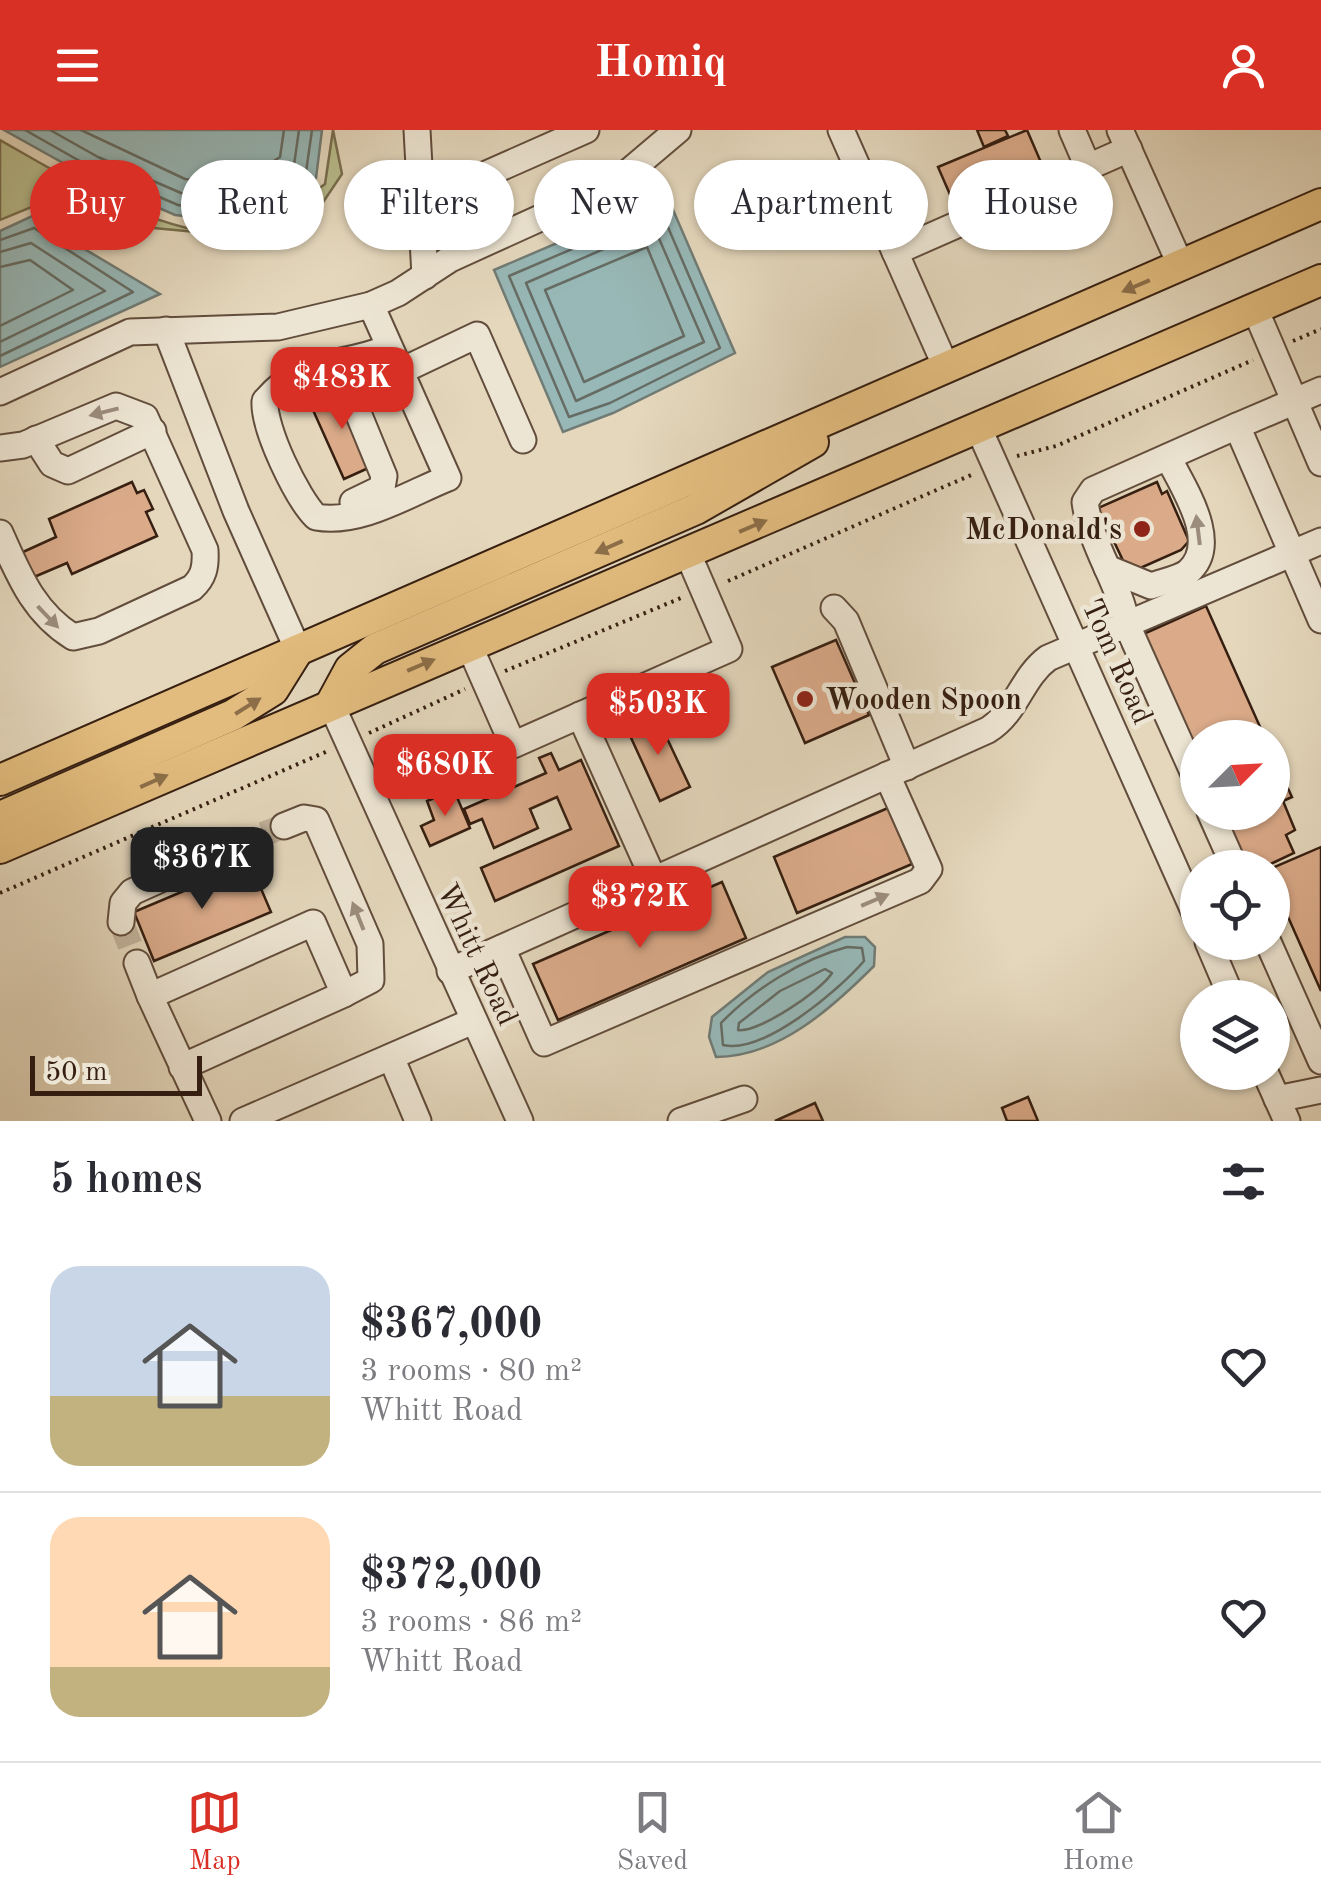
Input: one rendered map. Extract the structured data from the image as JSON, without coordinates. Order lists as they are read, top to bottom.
{
  "streets": {
    "street": ["Tom Road", "Whitt Road"]
  },
  "places": ["McDonald's", "Wooden Spoon"],
  "scale_bar": "50 m",
  "north": "top right",
  "page": {
    "header": "Homiq",
    "chip": [
      "Buy",
      "Rent",
      "Filters",
      "New",
      "Apartment",
      "House"
    ],
    "price": [
      "$483K",
      "$503K",
      "$680K",
      "$367K",
      "$372K"
    ],
    "scale": "50 m",
    "heading": "5 homes",
    "list": [
      {
        "name": "$367,000",
        "note": "3 rooms · 80 m² · Whitt Road"
      },
      {
        "name": "$372,000",
        "note": "3 rooms · 86 m² · Whitt Road"
      }
    ],
    "tabs": ["Map", "Saved", "Home"]
  }
}
